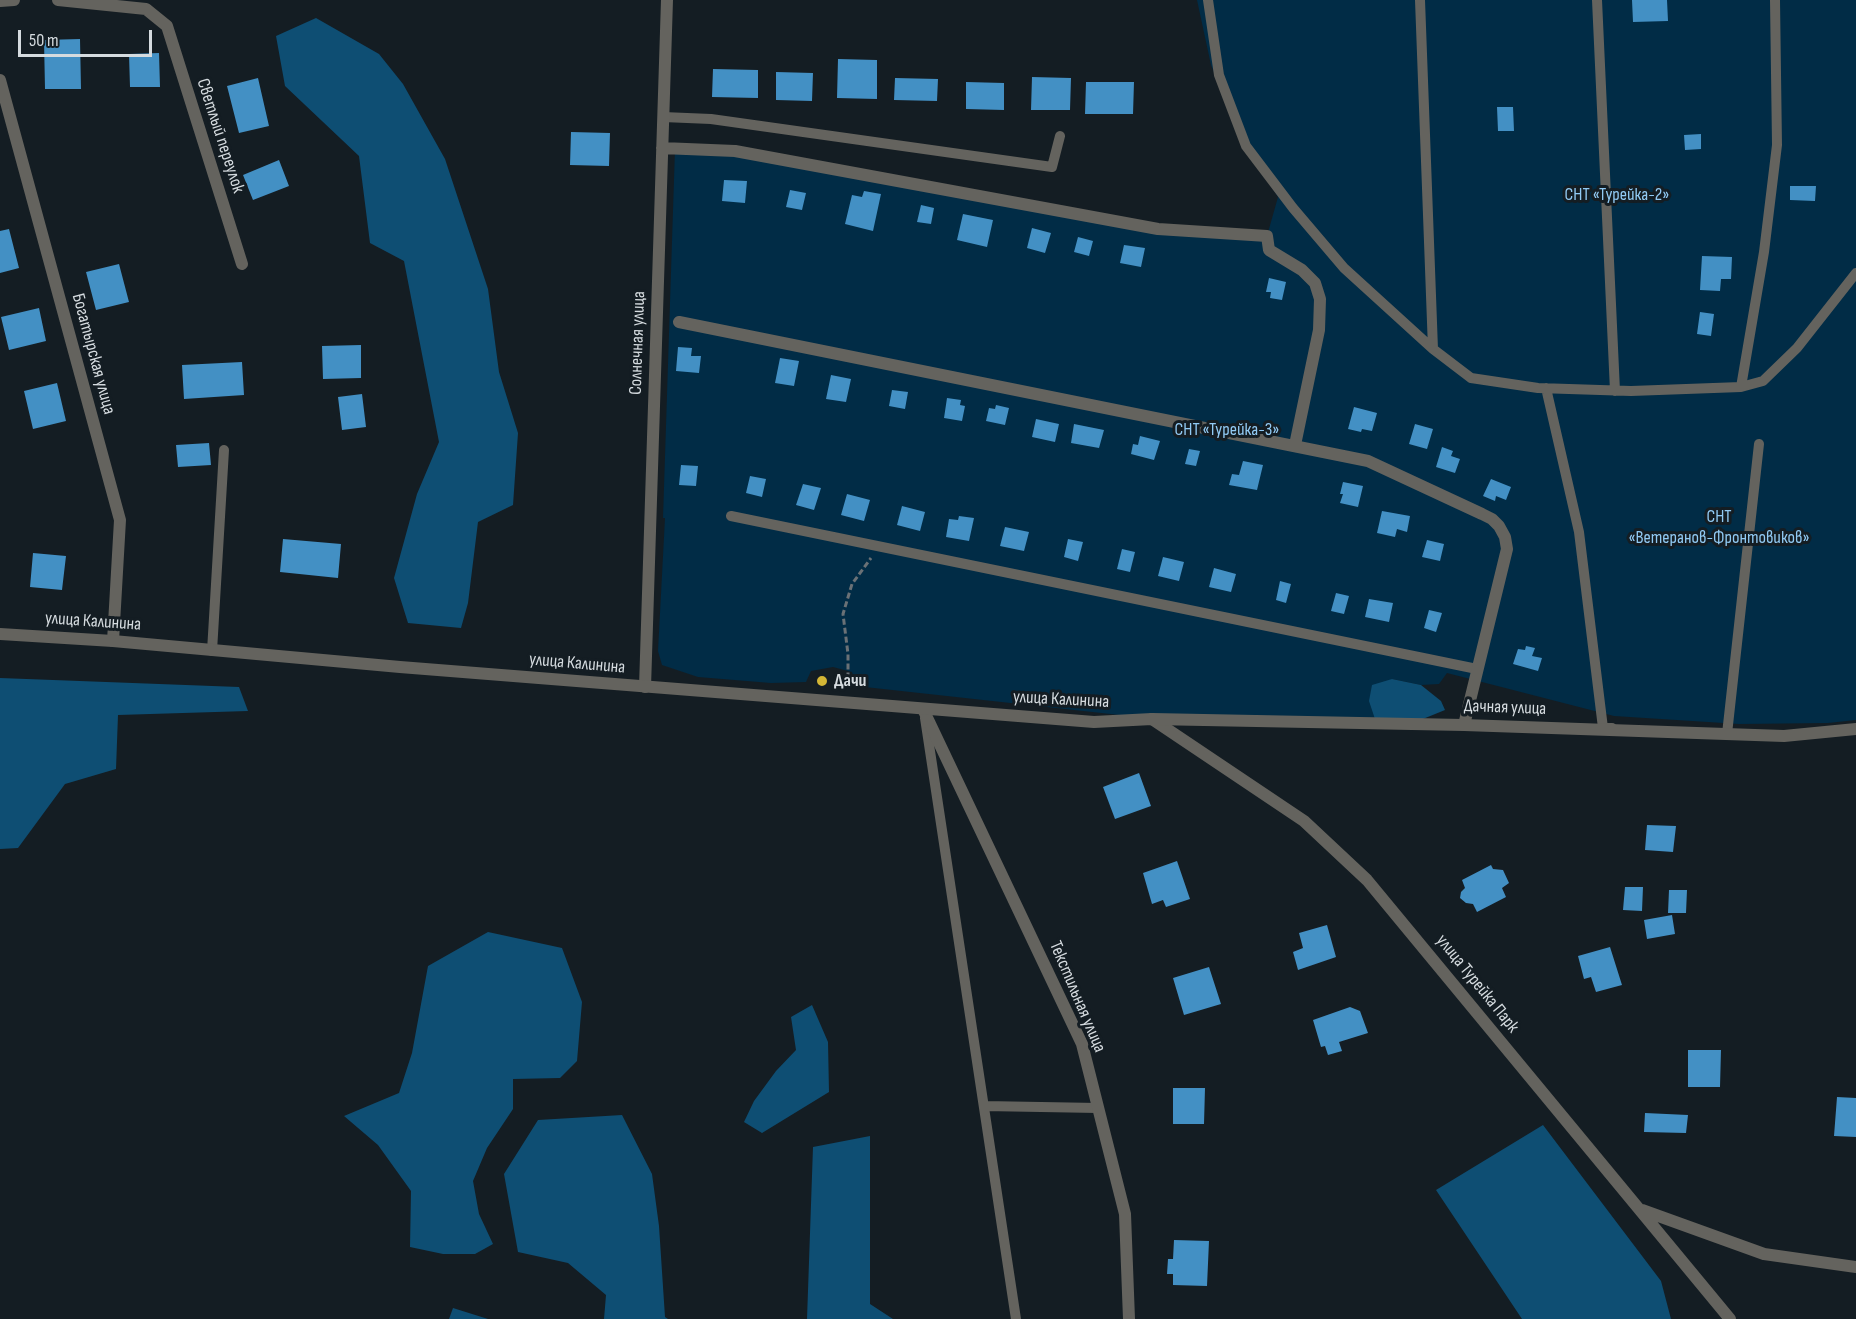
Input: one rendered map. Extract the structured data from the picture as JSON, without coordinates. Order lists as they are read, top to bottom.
{
  "streets": {
    "street": [
      "Светлый переулок",
      "Солнечная улица",
      "Богатырская улица",
      "улица Калинина",
      "Дачная улица",
      "улица Турейка Парк",
      "Текстильная улица"
    ]
  },
  "crossings": [
    ["Солнечная улица", "улица Калинина"],
    ["Богатырская улица", "улица Калинина"],
    ["улица Калинина", "Дачная улица"],
    ["улица Калинина", "улица Турейка Парк"],
    ["улица Калинина", "Текстильная улица"],
    ["Дачная улица", "улица Турейка Парк"]
  ],
  "parks": ["СНТ «Турейка-2»", "СНТ «Турейка-3»", "СНТ «Ветеранов-Фронтовиков»"],
  "places": ["Дачи"],
  "scale_bar": "50 m"
}
